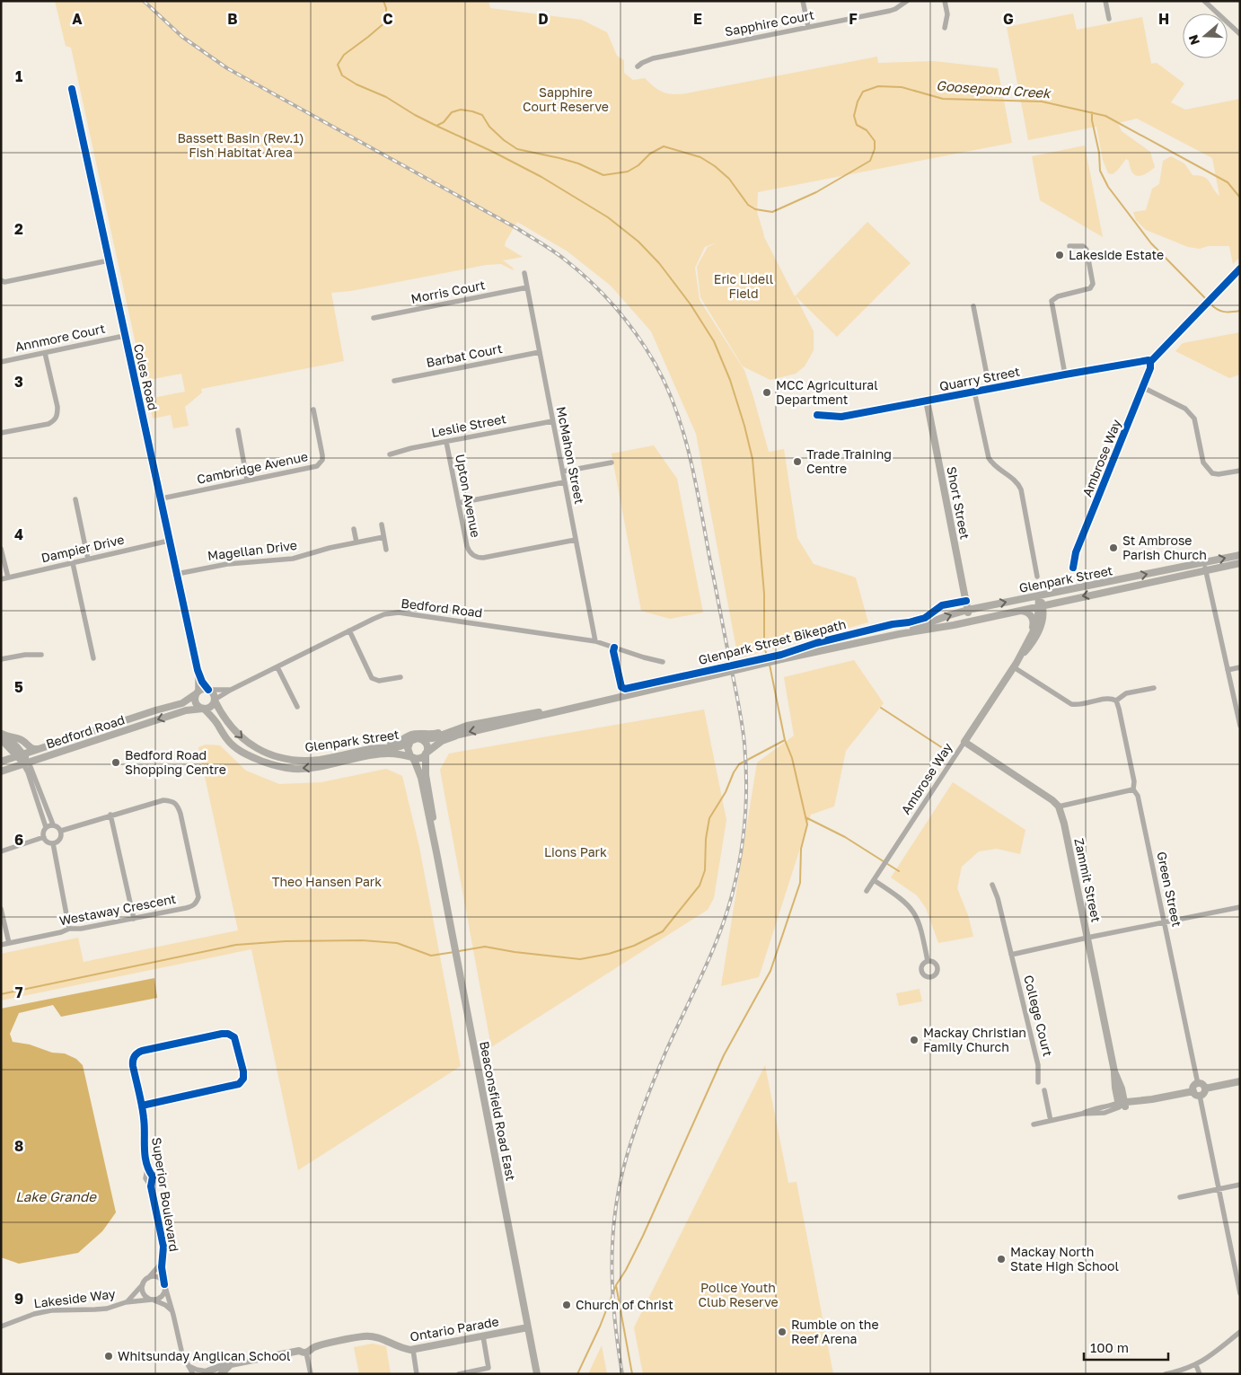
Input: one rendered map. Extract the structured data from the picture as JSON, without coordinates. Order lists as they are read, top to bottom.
{
  "streets": {
    "street": [
      "Sapphire Court",
      "Morris Court",
      "Annmore Court",
      "Barbat Court",
      "Coles Road",
      "Quarry Street",
      "Leslie Street",
      "McMahon Street",
      "Ambrose Way",
      "Cambridge Avenue",
      "Upton Avenue",
      "Short Street",
      "Dampier Drive",
      "Magellan Drive",
      "Glenpark Street",
      "Bedford Road",
      "Zammit Street",
      "Green Street",
      "Westaway Crescent",
      "College Court",
      "Beaconsfield Road East",
      "Superior Boulevard",
      "Lakeside Way",
      "Ontario Parade"
    ],
    "cycle path": ["Glenpark Street Bikepath"]
  },
  "crossings": [
    ["Morris Court", "McMahon Street"],
    ["Annmore Court", "Coles Road"],
    ["Barbat Court", "McMahon Street"],
    ["Coles Road", "Cambridge Avenue"],
    ["Coles Road", "Dampier Drive"],
    ["Coles Road", "Magellan Drive"],
    ["Coles Road", "Glenpark Street"],
    ["Coles Road", "Bedford Road"],
    ["Quarry Street", "Ambrose Way"],
    ["Quarry Street", "Short Street"],
    ["Leslie Street", "McMahon Street"],
    ["Leslie Street", "Upton Avenue"],
    ["McMahon Street", "Upton Avenue"],
    ["McMahon Street", "Bedford Road"],
    ["Ambrose Way", "Glenpark Street"],
    ["Short Street", "Glenpark Street"],
    ["Glenpark Street", "Bedford Road"],
    ["Glenpark Street", "Beaconsfield Road East"],
    ["Beaconsfield Road East", "Ontario Parade"],
    ["Superior Boulevard", "Lakeside Way"]
  ],
  "water": ["Goosepond Creek", "Lake Grande"],
  "parks": [
    "Sapphire Court Reserve",
    "Bassett Basin (Rev.1) Fish Habitat Area",
    "Eric Lidell Field",
    "Lions Park",
    "Theo Hansen Park",
    "Police Youth Club Reserve"
  ],
  "places": [
    "Lakeside Estate",
    "MCC Agricultural Department",
    "Trade Training Centre",
    "St Ambrose Parish Church",
    "Bedford Road Shopping Centre",
    "Mackay Christian Family Church",
    "Mackay North State High School",
    "Church of Christ",
    "Rumble on the Reef Arena",
    "Whitsunday Anglican School"
  ],
  "scale_bar": "100 m",
  "north": "left",
  "grid": {
    "columns": [
      "A",
      "B",
      "C",
      "D",
      "E",
      "F",
      "G",
      "H"
    ],
    "rows": [
      "1",
      "2",
      "3",
      "4",
      "5",
      "6",
      "7",
      "8",
      "9"
    ]
  }
}
